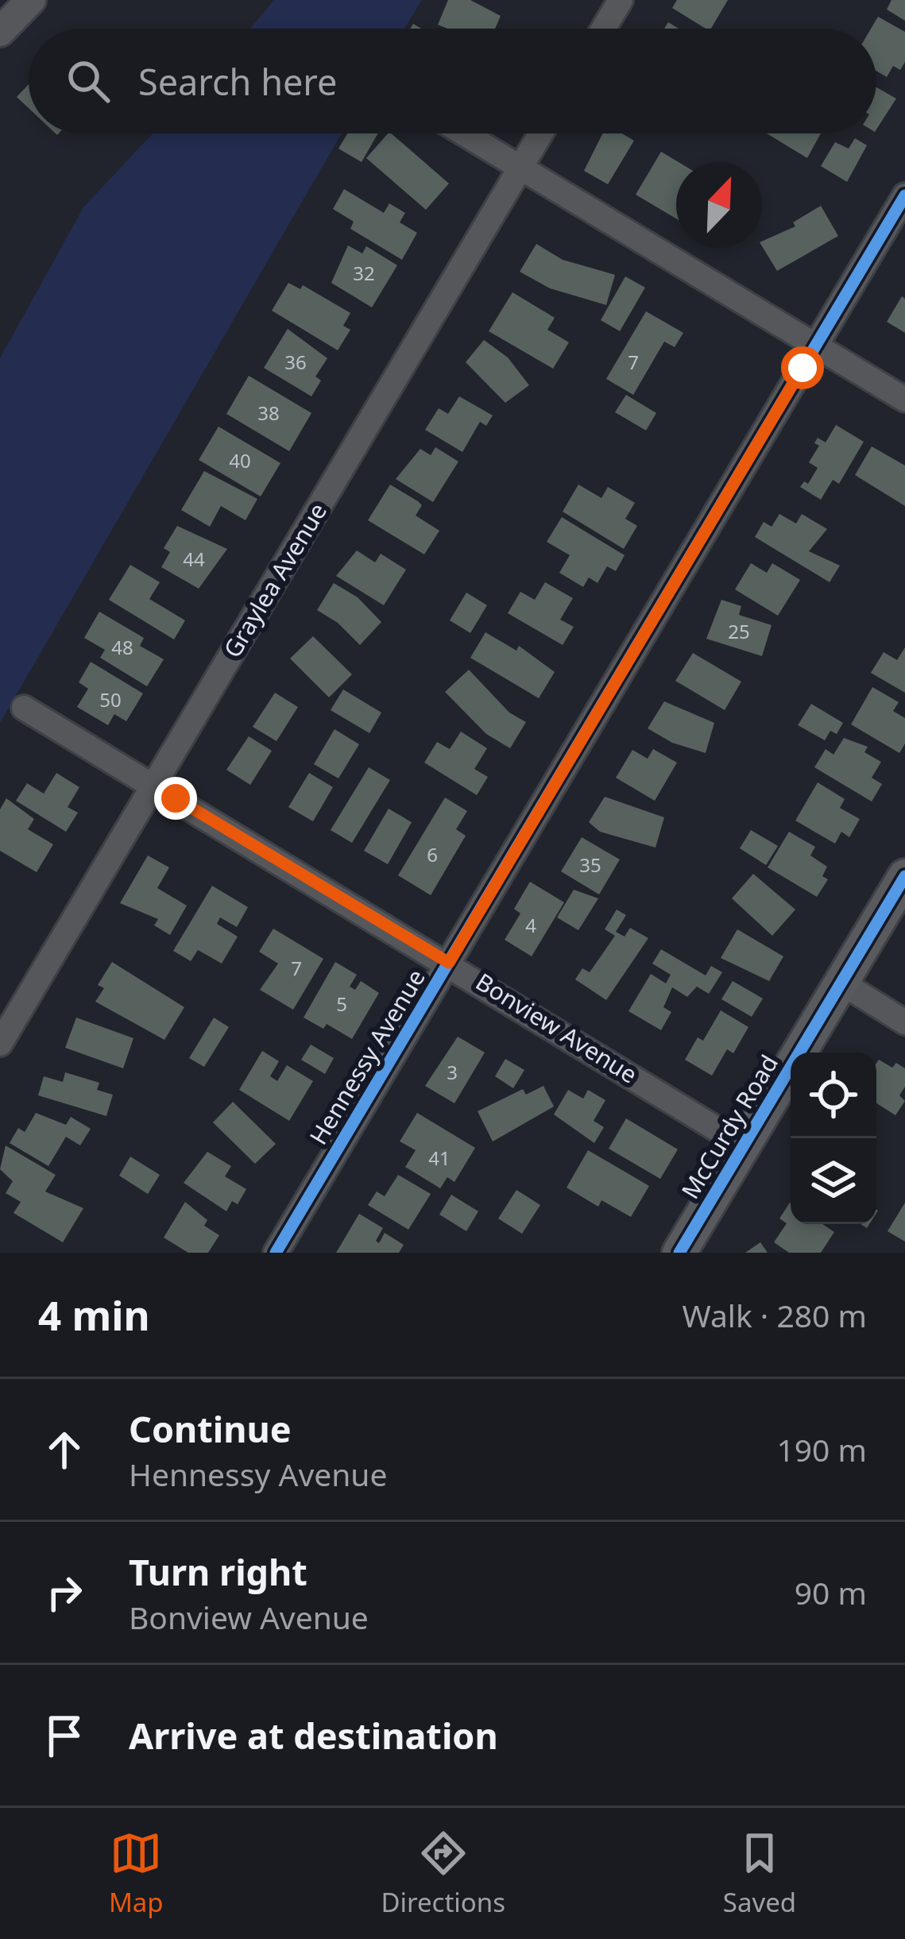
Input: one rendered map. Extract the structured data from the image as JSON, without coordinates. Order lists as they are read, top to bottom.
{
  "streets": {
    "main road": ["McCurdy Road"],
    "street": ["Graylea Avenue", "Bonview Avenue", "Hennessy Avenue"]
  },
  "crossings": [
    ["Graylea Avenue", "Bonview Avenue"],
    ["Bonview Avenue", "Hennessy Avenue"],
    ["Bonview Avenue", "McCurdy Road"]
  ],
  "house_numbers": [
    "32",
    "36",
    "7",
    "38",
    "40",
    "44",
    "25",
    "48",
    "50",
    "6",
    "35",
    "4",
    "7",
    "5",
    "3",
    "41"
  ],
  "north": "top right",
  "page": {
    "search": "Search here",
    "heading": ["4 min", "Walk · 280 m"],
    "list": [
      ["Continue", "Hennessy Avenue", "190 m"],
      ["Turn right", "Bonview Avenue", "90 m"],
      "Arrive at destination"
    ],
    "nav": ["Map", "Directions", "Saved"]
  }
}
